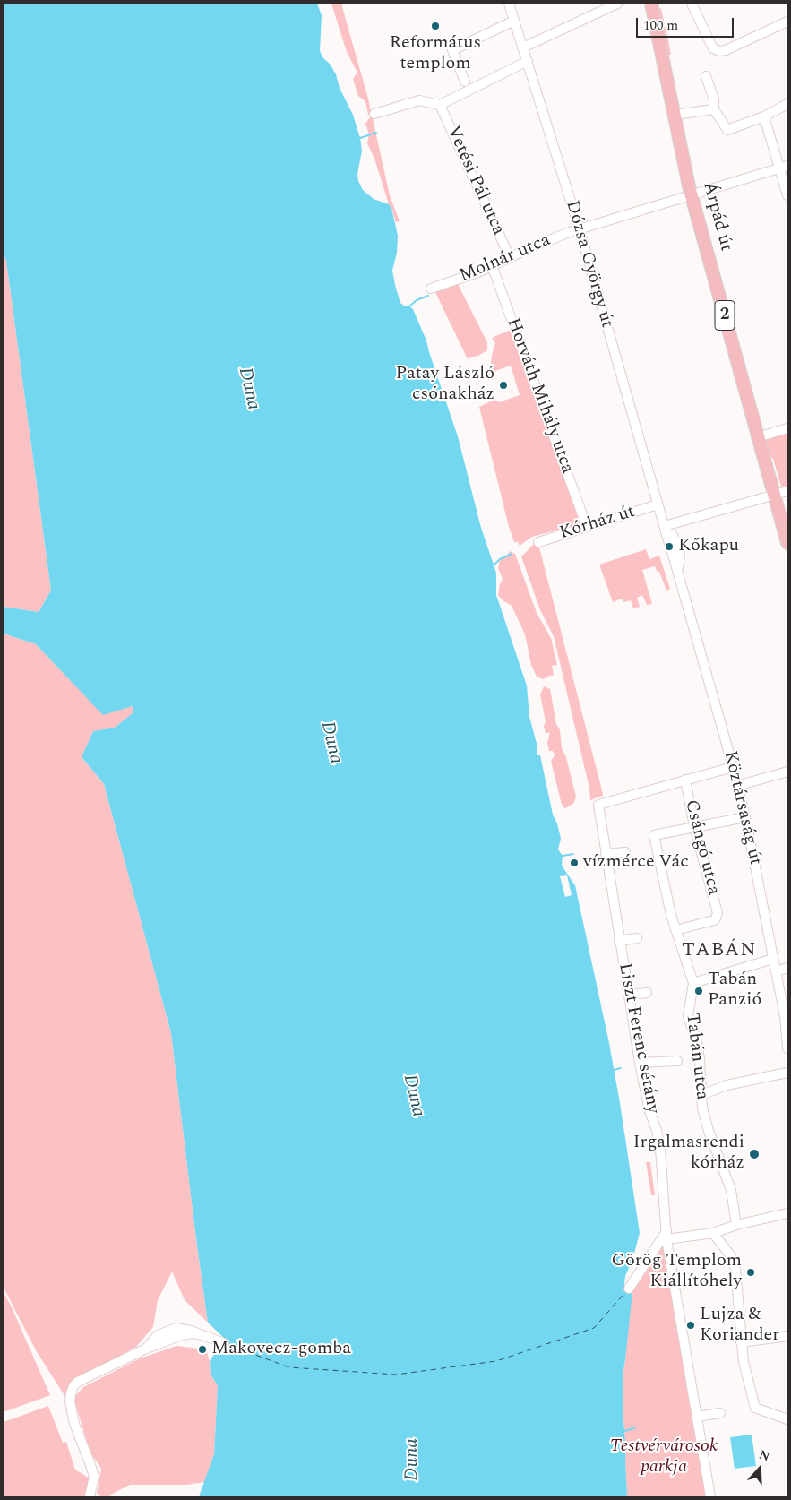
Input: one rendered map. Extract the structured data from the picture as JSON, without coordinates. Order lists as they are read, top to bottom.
{
  "streets": {
    "main road": ["Árpád út", "2"],
    "street": [
      "Vetési Pál utca",
      "Molnár utca",
      "Dózsa György út",
      "Horváth Mihály utca",
      "Kórház út",
      "Köztársaság út",
      "Csángó utca",
      "Liszt Ferenc sétány",
      "Tabán utca"
    ]
  },
  "crossings": [
    ["Vetési Pál utca", "Molnár utca"],
    ["Árpád út", "Molnár utca"],
    ["Árpád út", "2"],
    ["Molnár utca", "Dózsa György út"],
    ["Molnár utca", "Horváth Mihály utca"],
    ["Dózsa György út", "Kórház út"],
    ["Dózsa György út", "Köztársaság út"],
    ["Horváth Mihály utca", "Kórház út"],
    ["Csángó utca", "Liszt Ferenc sétány"],
    ["Csángó utca", "Tabán utca"]
  ],
  "districts": ["TABÁN"],
  "water": ["Duna"],
  "parks": ["Testvérvárosok parkja"],
  "places": [
    "Református templom",
    "Patay László csónakház",
    "Kőkapu",
    "vízmérce Vác",
    "Tabán Panzió",
    "Irgalmasrendi kórház",
    "Görög Templom Kiállítóhely",
    "Lujza & Koriander",
    "Makovecz-gomba"
  ],
  "scale_bar": "100 m",
  "north": "top"
}
